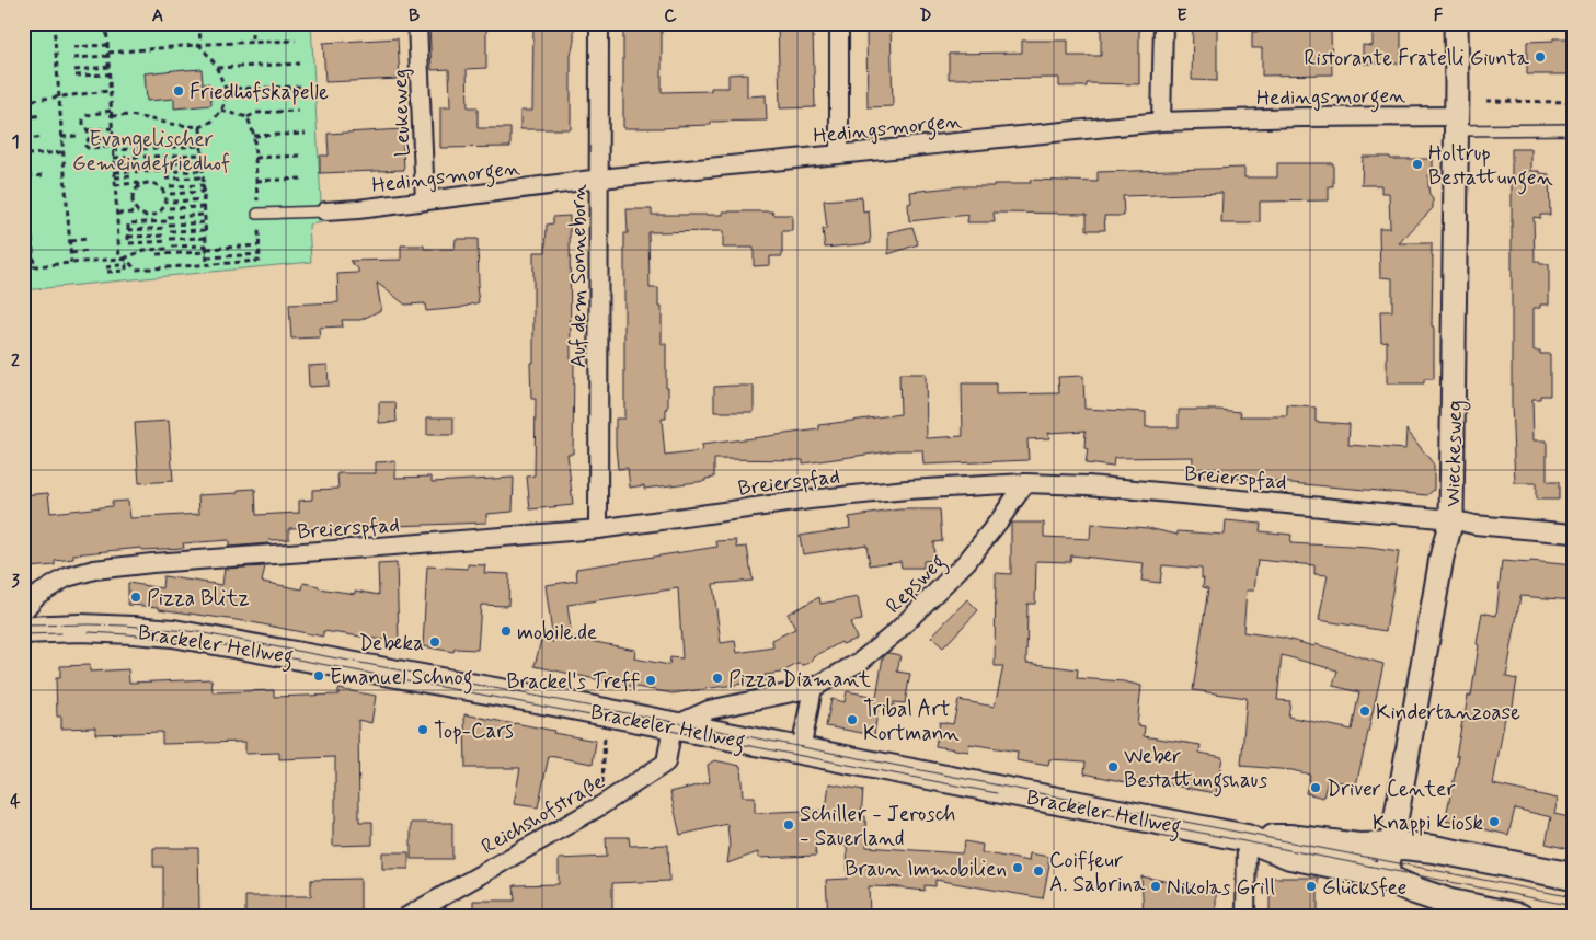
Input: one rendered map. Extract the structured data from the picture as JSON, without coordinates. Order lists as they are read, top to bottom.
{
  "streets": {
    "main road": ["Brackeler Hellweg"],
    "street": [
      "Hedingsmorgen",
      "Leukeweg",
      "Auf dem Sonneborn",
      "Wieckesweg",
      "Breierspfad",
      "Repsweg",
      "Reichshofstraße"
    ]
  },
  "crossings": [
    ["Hedingsmorgen", "Leukeweg"],
    ["Hedingsmorgen", "Auf dem Sonneborn"],
    ["Hedingsmorgen", "Wieckesweg"],
    ["Auf dem Sonneborn", "Breierspfad"],
    ["Wieckesweg", "Breierspfad"],
    ["Wieckesweg", "Brackeler Hellweg"],
    ["Breierspfad", "Repsweg"],
    ["Repsweg", "Brackeler Hellweg"],
    ["Repsweg", "Reichshofstraße"],
    ["Brackeler Hellweg", "Reichshofstraße"]
  ],
  "parks": ["Evangelischer Gemeindefriedhof"],
  "places": [
    "Ristorante Fratelli Giunta",
    "Friedhofskapelle",
    "Holtrup Bestattungen",
    "Pizza Blitz",
    "mobile.de",
    "Debeka",
    "Emanuel Schnog",
    "Pizza Diamant",
    "Brackel's Treff",
    "Kindertanzoase",
    "Tribal Art Kortmann",
    "Top-Cars",
    "Weber Bestattungshaus",
    "Driver Center",
    "Knappi Kiosk",
    "Schiller - Jerosch - Sauerland",
    "Braun Immobilien",
    "Coiffeur A. Sabrina",
    "Nikolas Grill",
    "Glücksfee"
  ],
  "grid": {
    "columns": [
      "A",
      "B",
      "C",
      "D",
      "E",
      "F"
    ],
    "rows": [
      "1",
      "2",
      "3",
      "4"
    ]
  }
}
